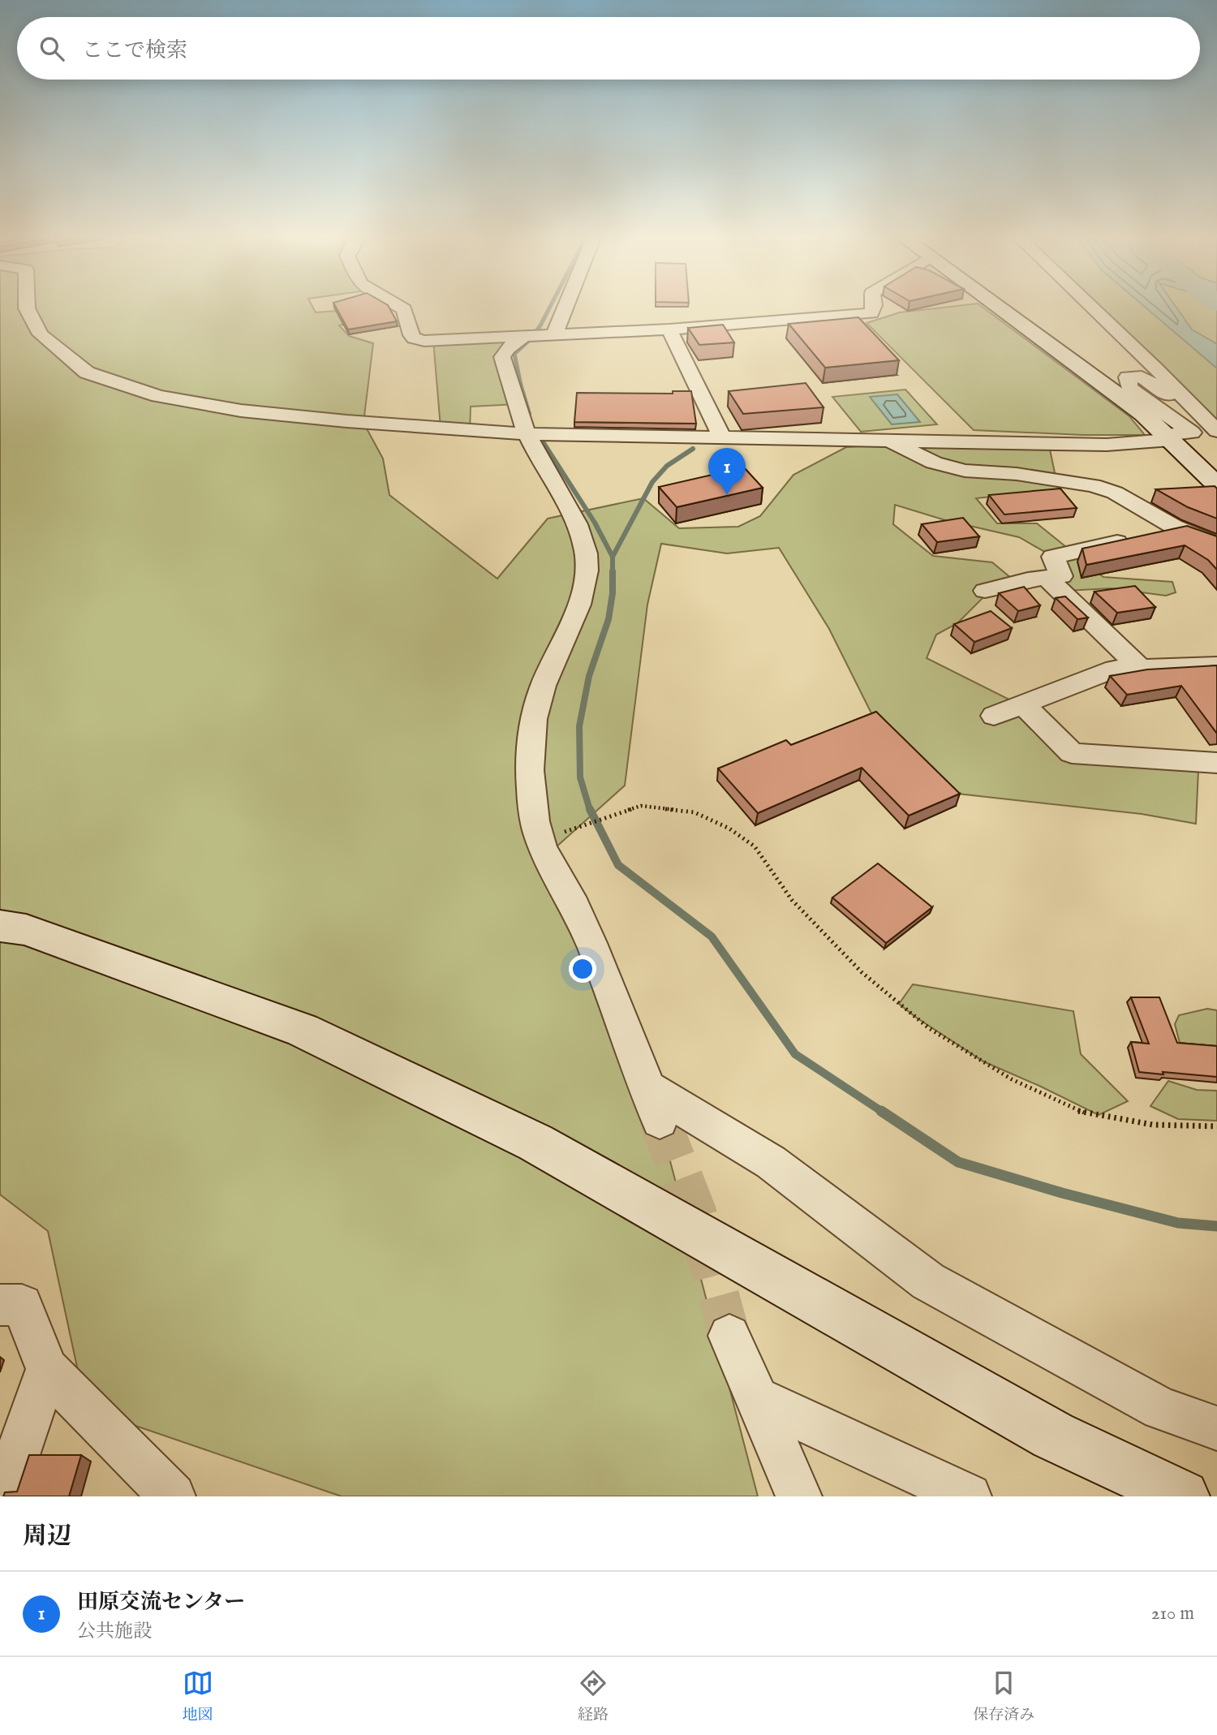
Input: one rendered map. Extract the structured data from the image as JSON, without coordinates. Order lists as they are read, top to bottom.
{
  "page": {
    "search": "ここで検索",
    "pins": "1",
    "heading": "周辺",
    "list": [
      {
        "mark": "1",
        "name": "田原交流センター",
        "note": "公共施設",
        "value": "210 m"
      }
    ],
    "nav": ["地図", "経路", "保存済み"]
  }
}
